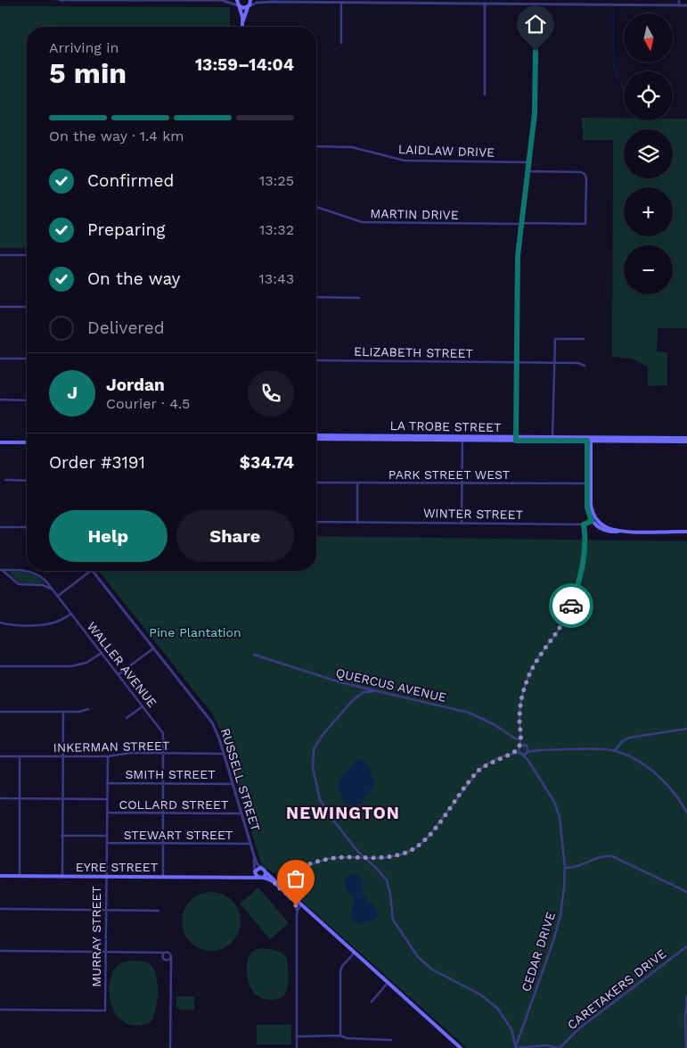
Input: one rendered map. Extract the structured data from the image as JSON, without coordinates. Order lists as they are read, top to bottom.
{
  "streets": {
    "main road": ["LA TROBE STREET", "EYRE STREET"],
    "street": [
      "LAIDLAW DRIVE",
      "MARTIN DRIVE",
      "ELIZABETH STREET",
      "PARK STREET WEST",
      "WINTER STREET",
      "WALLER AVENUE",
      "QUERCUS AVENUE",
      "INKERMAN STREET",
      "SMITH STREET",
      "RUSSELL STREET",
      "COLLARD STREET",
      "STEWART STREET",
      "MURRAY STREET",
      "CEDAR DRIVE",
      "CARETAKERS DRIVE"
    ]
  },
  "crossings": [
    ["WALLER AVENUE", "INKERMAN STREET"],
    ["WALLER AVENUE", "SMITH STREET"],
    ["WALLER AVENUE", "COLLARD STREET"],
    ["WALLER AVENUE", "STEWART STREET"],
    ["WALLER AVENUE", "EYRE STREET"],
    ["INKERMAN STREET", "RUSSELL STREET"],
    ["INKERMAN STREET", "MURRAY STREET"],
    ["SMITH STREET", "RUSSELL STREET"],
    ["SMITH STREET", "MURRAY STREET"],
    ["RUSSELL STREET", "COLLARD STREET"],
    ["RUSSELL STREET", "STEWART STREET"],
    ["RUSSELL STREET", "EYRE STREET"],
    ["COLLARD STREET", "MURRAY STREET"],
    ["STEWART STREET", "MURRAY STREET"],
    ["EYRE STREET", "MURRAY STREET"]
  ],
  "districts": ["NEWINGTON"],
  "parks": ["Pine Plantation"],
  "north": "bottom",
  "page": {
    "map_buttons": ["+", "−"],
    "heading": ["5 min", "Arriving in", "13:59–14:04"],
    "panel": [
      "Jordan",
      "Courier · 4.5",
      "Order #3191",
      "$34.74"
    ],
    "bar": "On the way · 1.4 km",
    "list": [
      ["Confirmed", "13:25"],
      ["Preparing", "13:32"],
      ["On the way", "13:43"],
      "Delivered"
    ],
    "round": "J",
    "buttons": ["Help", "Share"]
  }
}
